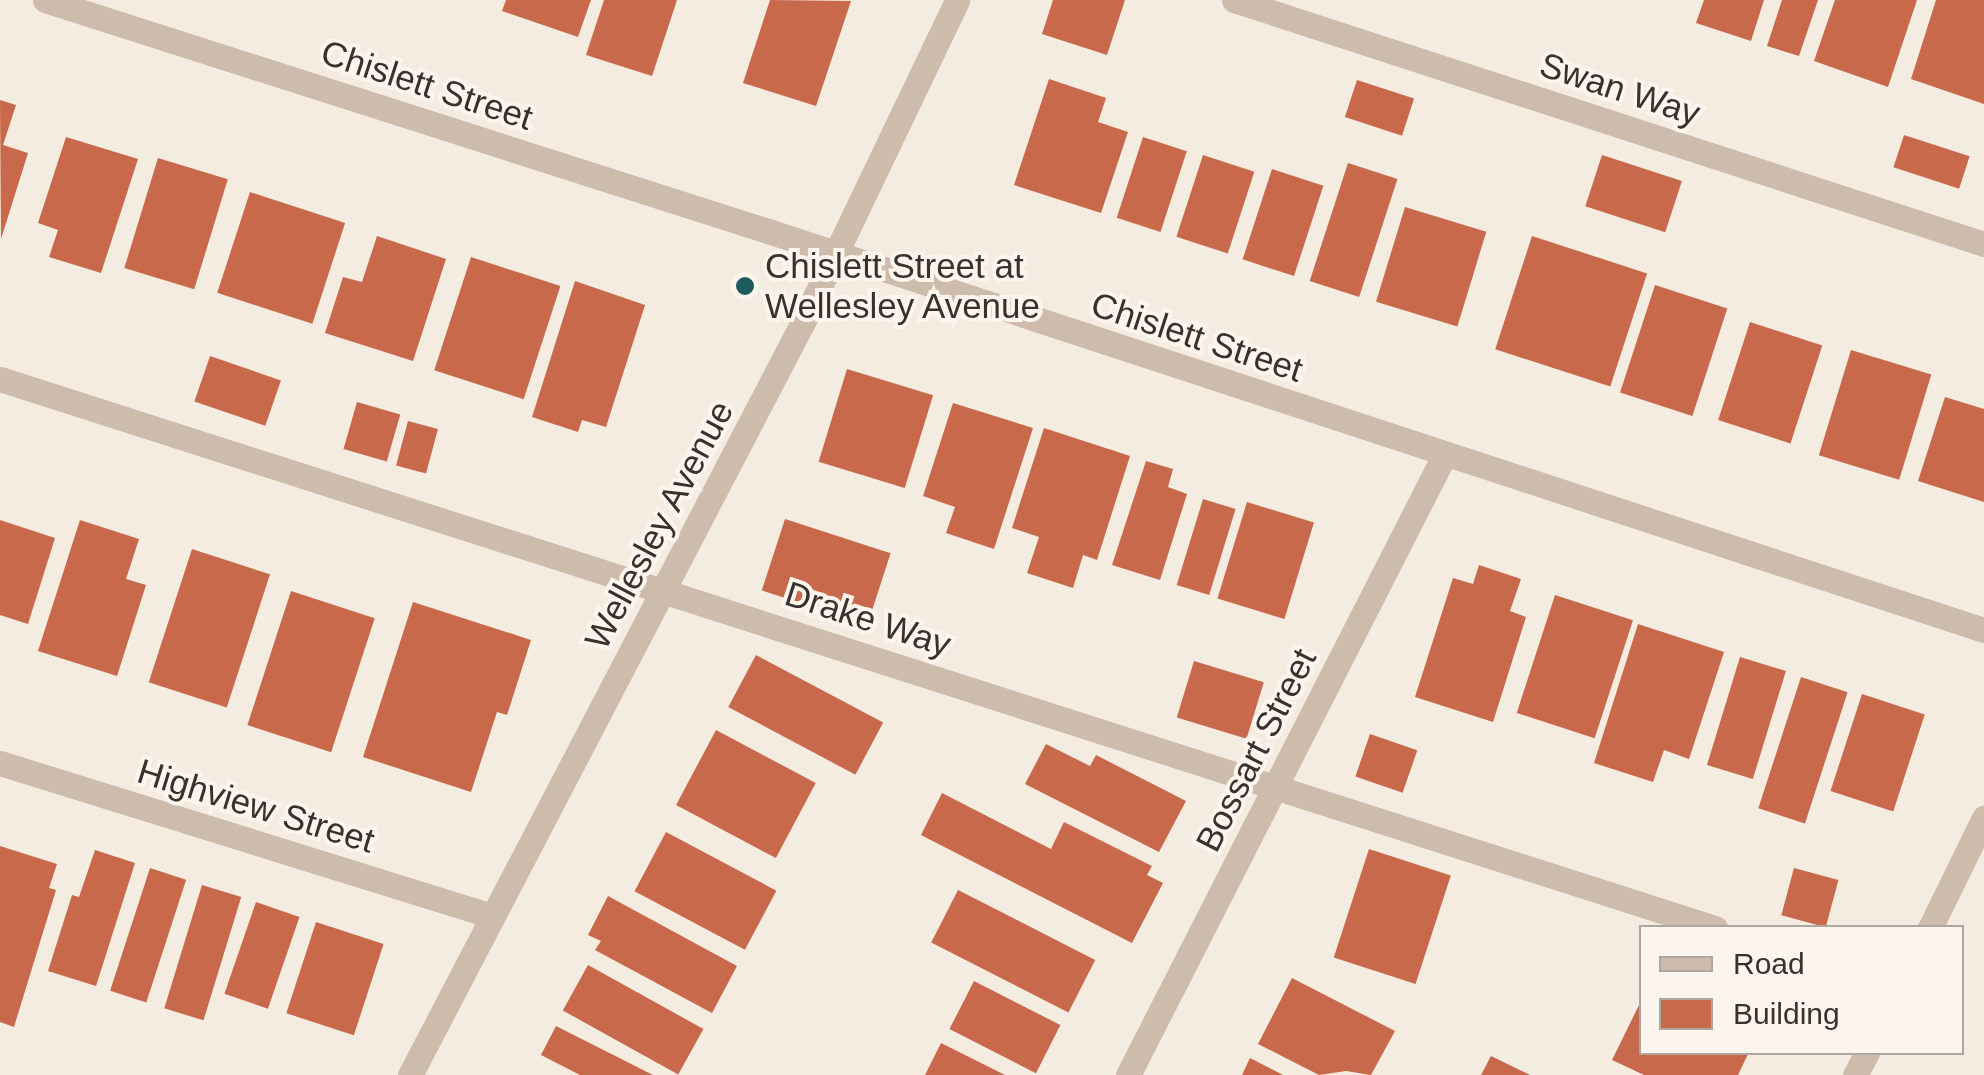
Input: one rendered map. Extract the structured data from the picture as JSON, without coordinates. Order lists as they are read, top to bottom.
{
  "streets": {
    "street": [
      "Chislett Street",
      "Swan Way",
      "Wellesley Avenue",
      "Drake Way",
      "Bossart Street",
      "Highview Street"
    ]
  },
  "crossings": [
    ["Chislett Street", "Wellesley Avenue"],
    ["Chislett Street", "Bossart Street"],
    ["Wellesley Avenue", "Drake Way"],
    ["Wellesley Avenue", "Highview Street"],
    ["Drake Way", "Bossart Street"]
  ],
  "places": ["Chislett Street at Wellesley Avenue"],
  "legend": ["Road", "Building"]
}
